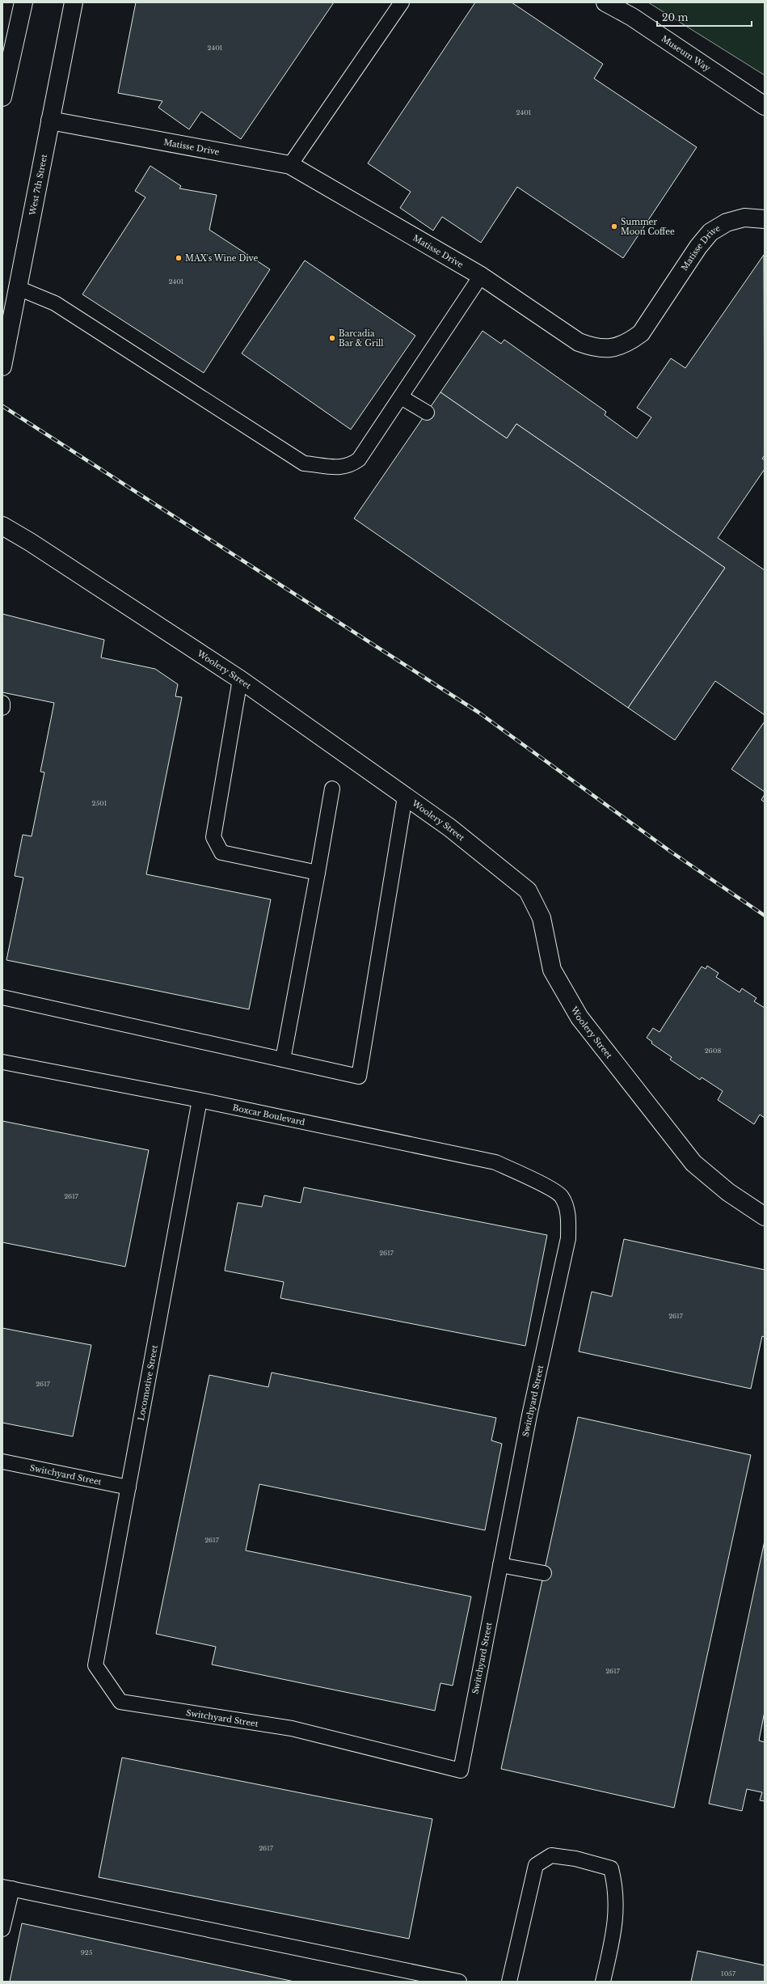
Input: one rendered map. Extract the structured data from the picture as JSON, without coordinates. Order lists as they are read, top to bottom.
{
  "streets": {
    "street": [
      "Museum Way",
      "Matisse Drive",
      "West 7th Street",
      "Woolery Street"
    ],
    "lane": ["Boxcar Boulevard", "Locomotive Street", "Switchyard Street"]
  },
  "crossings": [
    ["Matisse Drive", "West 7th Street"],
    ["Boxcar Boulevard", "Locomotive Street"],
    ["Boxcar Boulevard", "Switchyard Street"],
    ["Locomotive Street", "Switchyard Street"]
  ],
  "places": ["Summer Moon Coffee", "MAX's Wine Dive", "Barcadia Bar & Grill"],
  "house_numbers": [
    "2401",
    "2401",
    "2401",
    "2501",
    "2608",
    "2617",
    "2617",
    "2617",
    "2617",
    "2617",
    "2617",
    "2617",
    "925",
    "1057"
  ],
  "scale_bar": "20 m"
}
